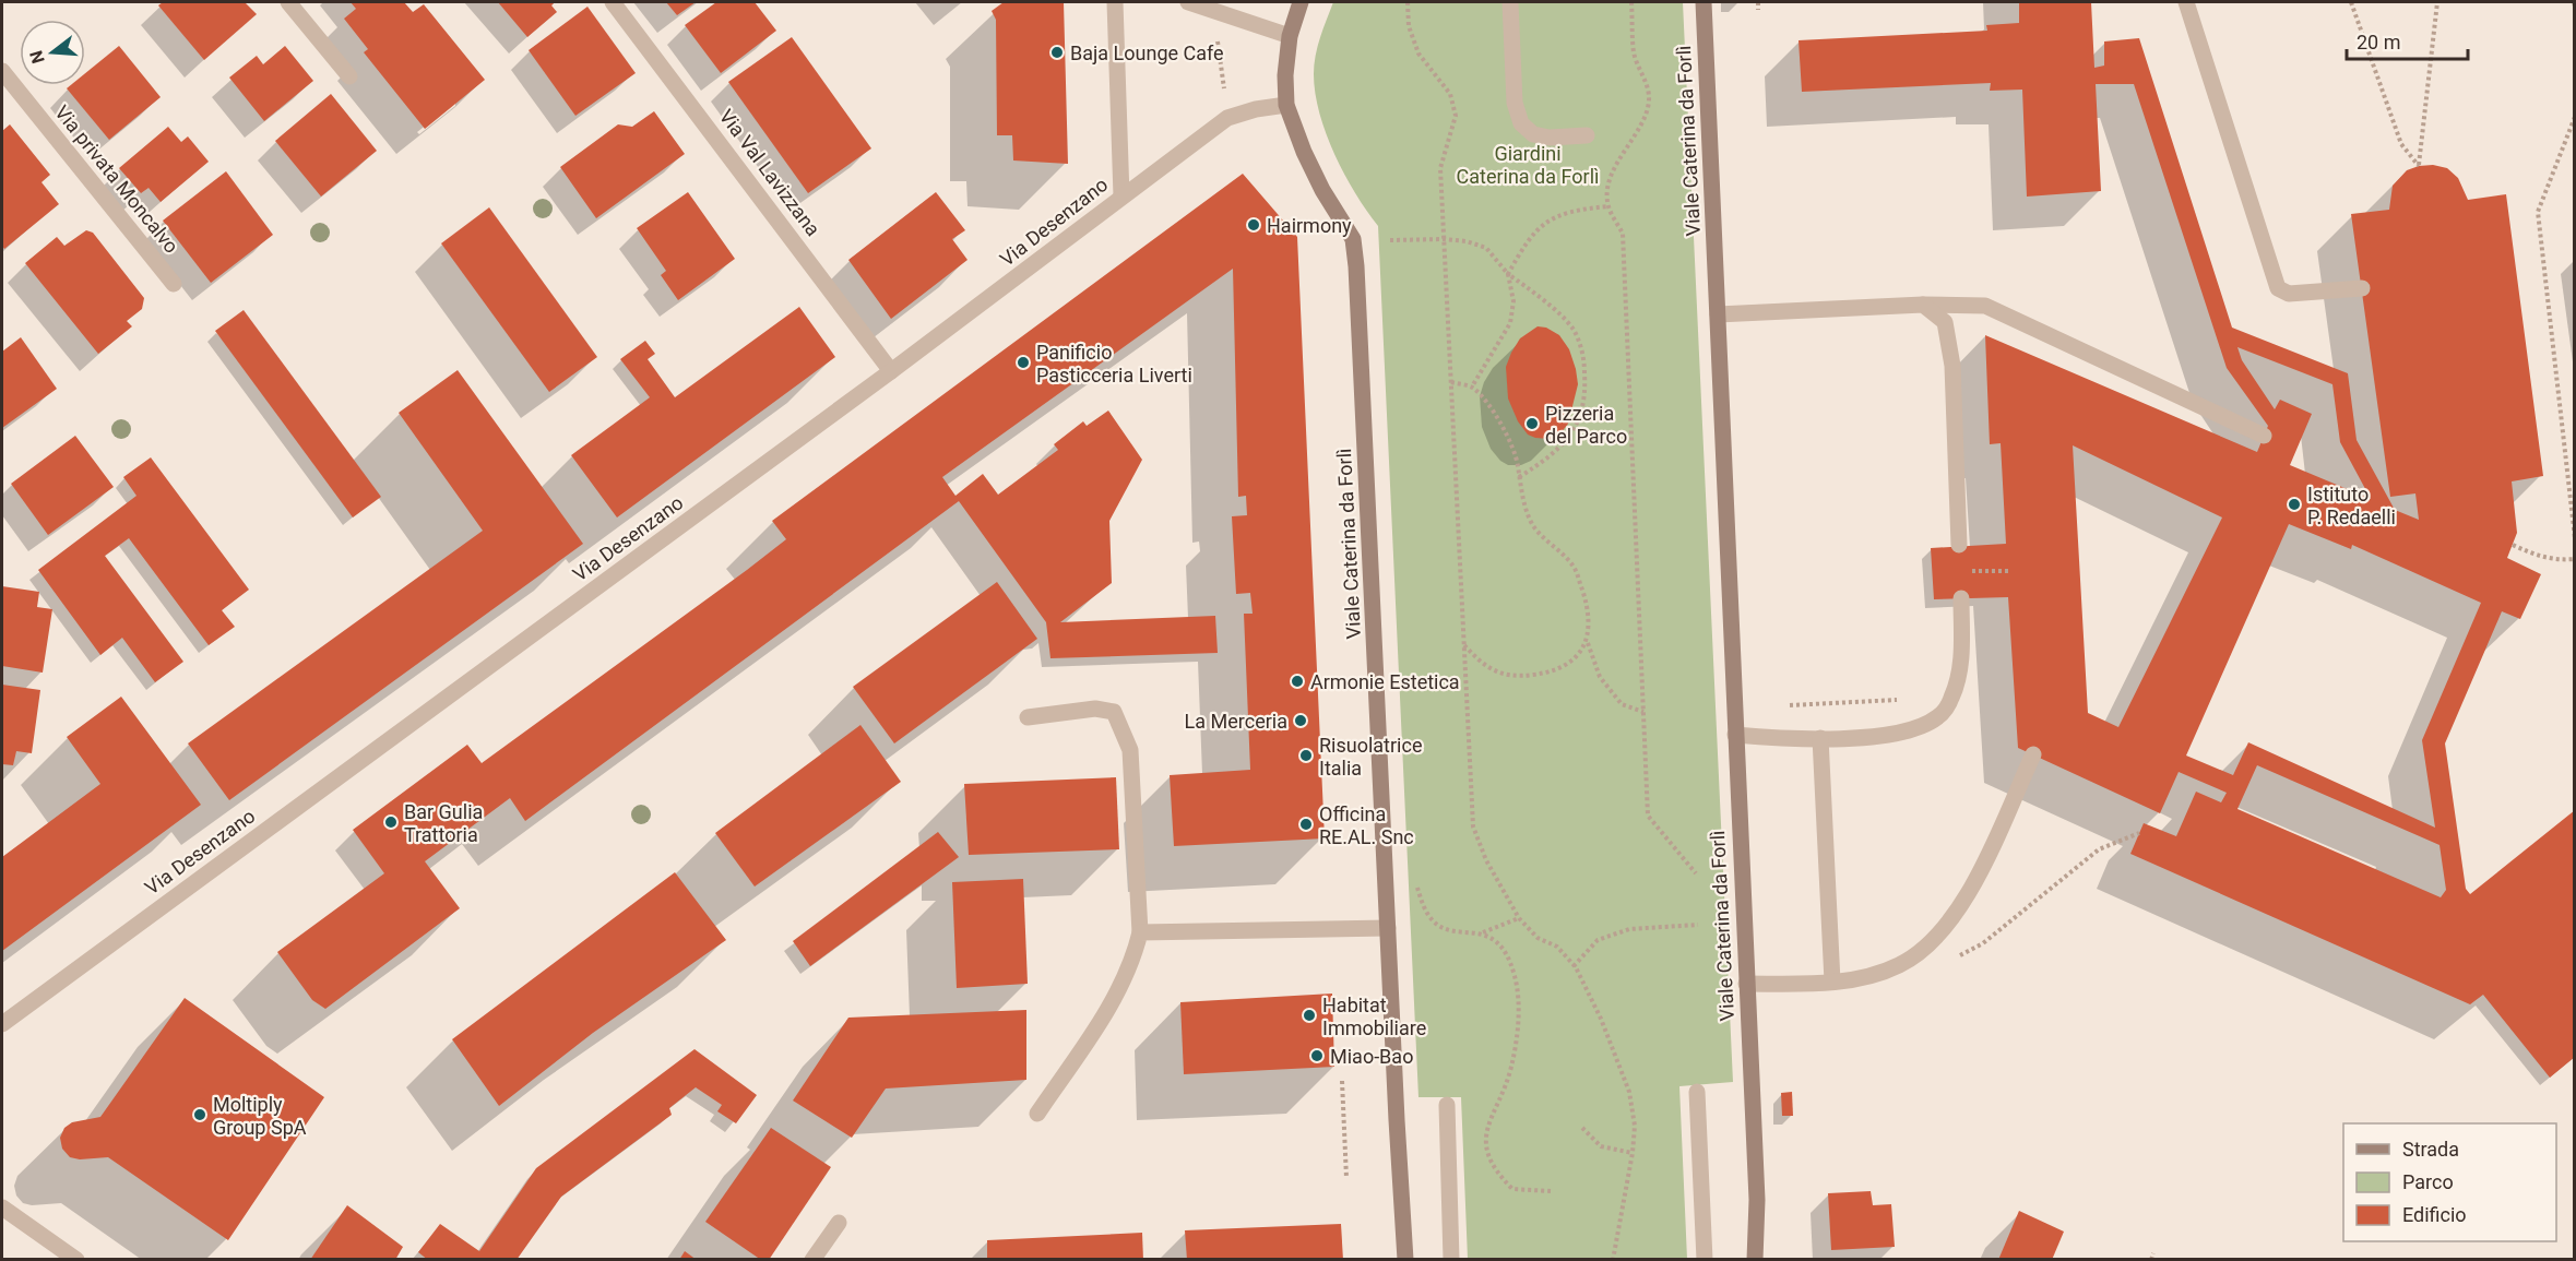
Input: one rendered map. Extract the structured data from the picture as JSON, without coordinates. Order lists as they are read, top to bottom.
{
  "streets": {
    "main road": ["Viale Caterina da Forlì"],
    "street": ["Via Val Lavizzana", "Via privata Moncalvo", "Via Desenzano"]
  },
  "crossings": [
    ["Viale Caterina da Forlì", "Via Desenzano"],
    ["Via Val Lavizzana", "Via Desenzano"]
  ],
  "parks": ["Giardini Caterina da Forlì"],
  "places": [
    "Baja Lounge Cafe",
    "Hairmony",
    "Panificio Pasticceria Liverti",
    "Pizzeria del Parco",
    "Istituto P. Redaelli",
    "Armonie Estetica",
    "La Merceria",
    "Risuolatrice Italia",
    "Bar Gulia Trattoria",
    "Officina RE.AL. Snc",
    "Habitat Immobiliare",
    "Miao-Bao",
    "Moltiply Group SpA"
  ],
  "legend": ["Strada", "Parco", "Edificio"],
  "scale_bar": "20 m",
  "north": "left"
}
